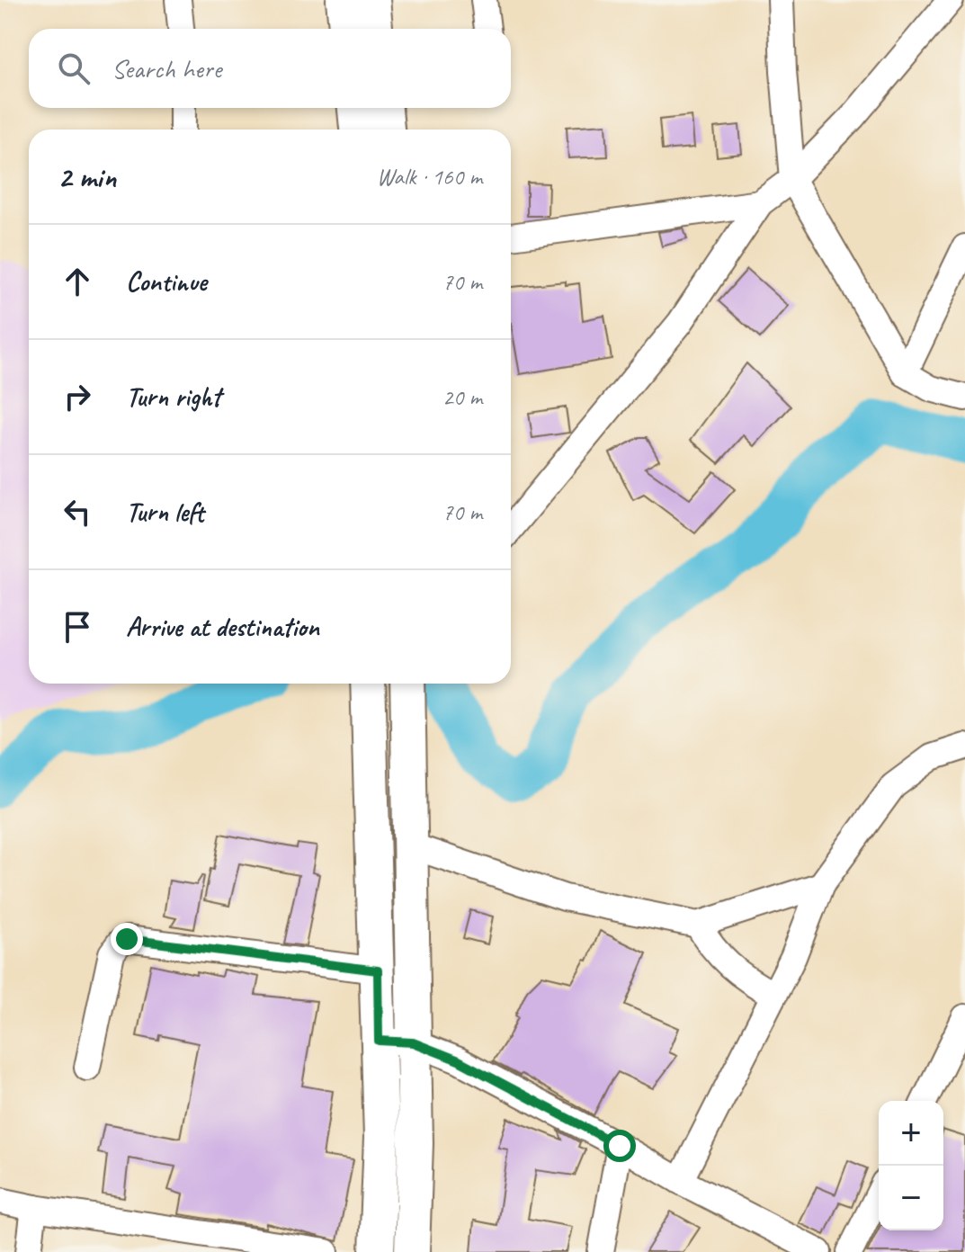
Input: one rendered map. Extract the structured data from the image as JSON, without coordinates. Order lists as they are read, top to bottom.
{
  "page": {
    "search": "Search here",
    "heading": ["2 min", "Walk · 160 m"],
    "list": [
      ["Continue", "70 m"],
      ["Turn right", "20 m"],
      ["Turn left", "70 m"],
      "Arrive at destination"
    ],
    "map_buttons": ["+", "−"]
  }
}
